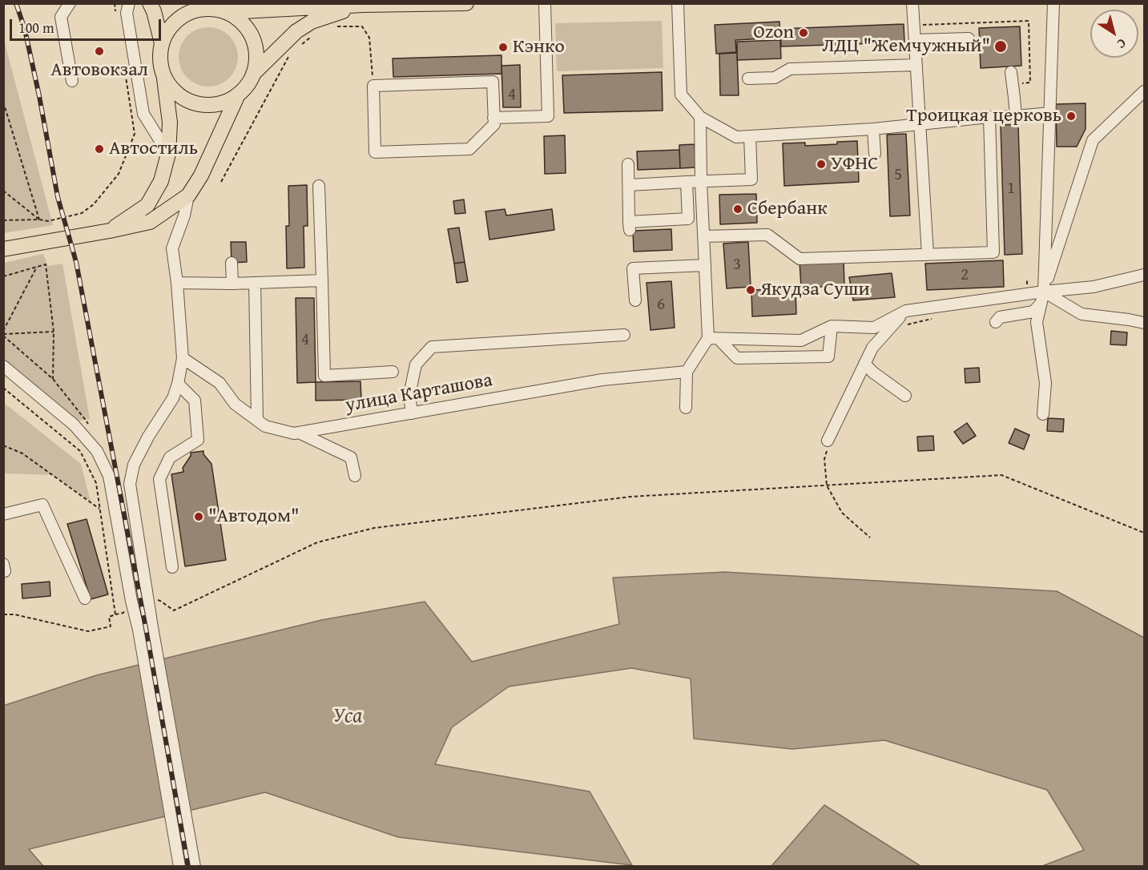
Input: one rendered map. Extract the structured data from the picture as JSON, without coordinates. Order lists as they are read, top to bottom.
{
  "streets": {
    "street": ["улица Карташова"]
  },
  "water": ["Уса"],
  "places": [
    "Ozon",
    "ЛДЦ \"Жемчужный\"",
    "Кэнко",
    "Автовокзал",
    "Троицкая церковь",
    "Автостиль",
    "УФНС",
    "Сбербанк",
    "Якудза Суши",
    "\"Автодом\""
  ],
  "house_numbers": [
    "4",
    "5",
    "1",
    "3",
    "2",
    "6",
    "4"
  ],
  "scale_bar": "100 m",
  "north": "bottom right"
}
